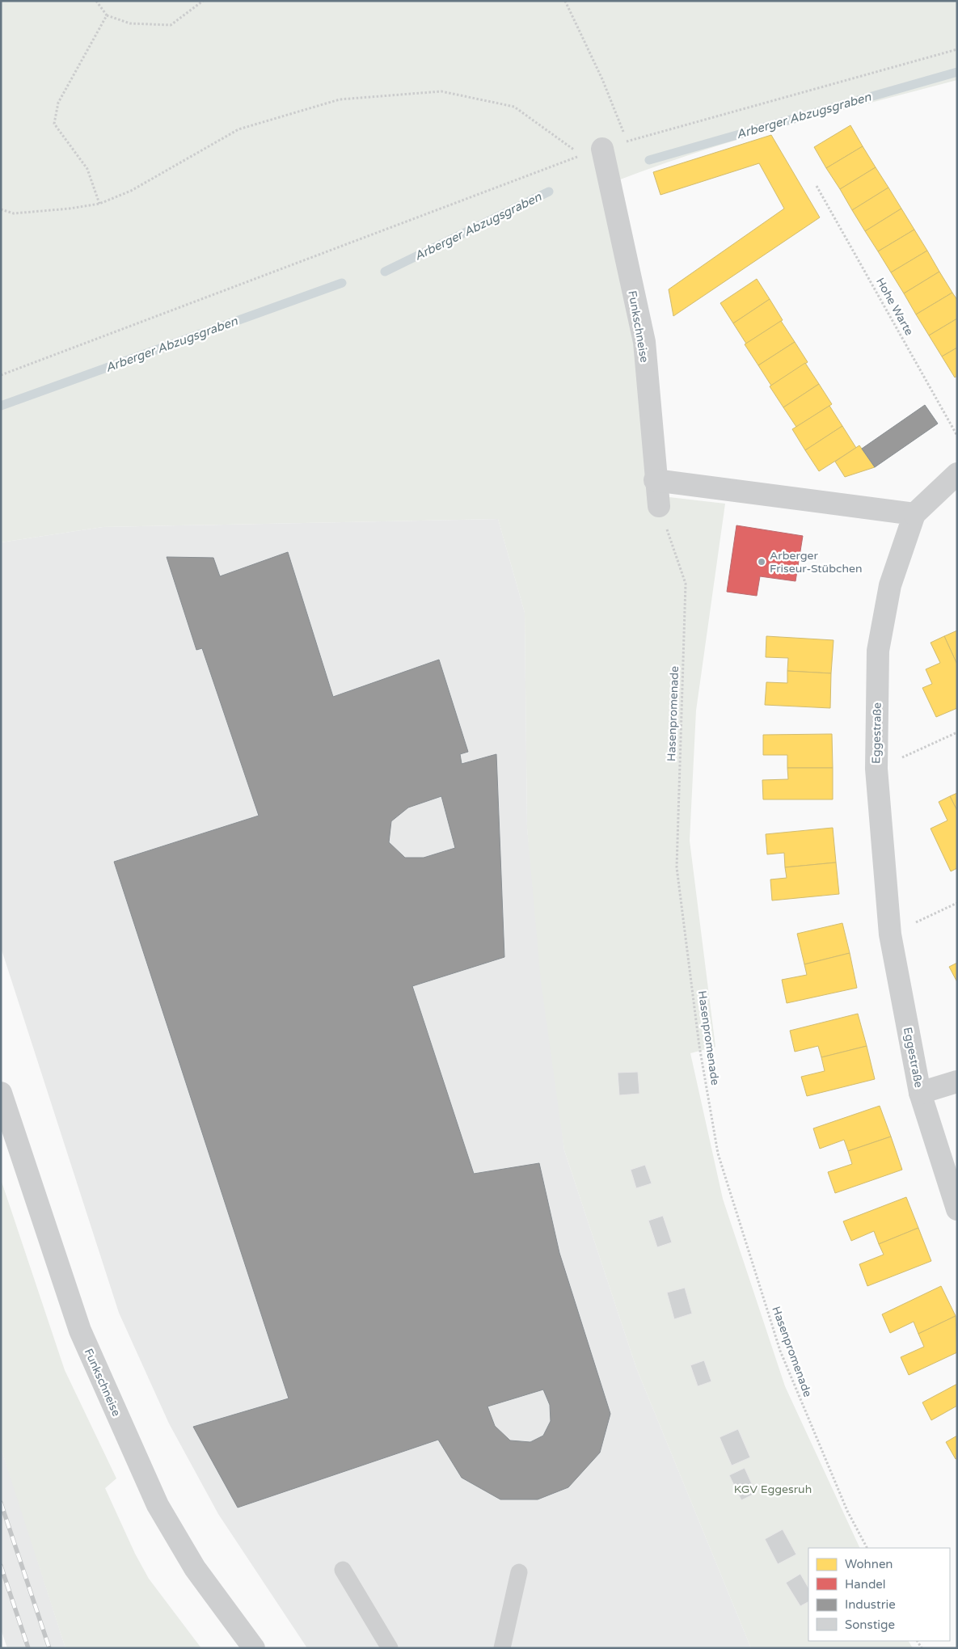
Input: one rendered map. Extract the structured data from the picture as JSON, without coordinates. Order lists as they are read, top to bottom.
{
  "streets": {
    "street": ["Funkschneise", "Eggestraße"],
    "path": ["Hohe Warte", "Hasenpromenade"]
  },
  "crossings": [
    ["Funkschneise", "Hasenpromenade"]
  ],
  "water": ["Arberger Abzugsgraben"],
  "parks": ["KGV Eggesruh"],
  "places": ["Arberger Friseur-Stübchen"],
  "legend": [
    "Wohnen",
    "Handel",
    "Industrie",
    "Sonstige"
  ]
}
